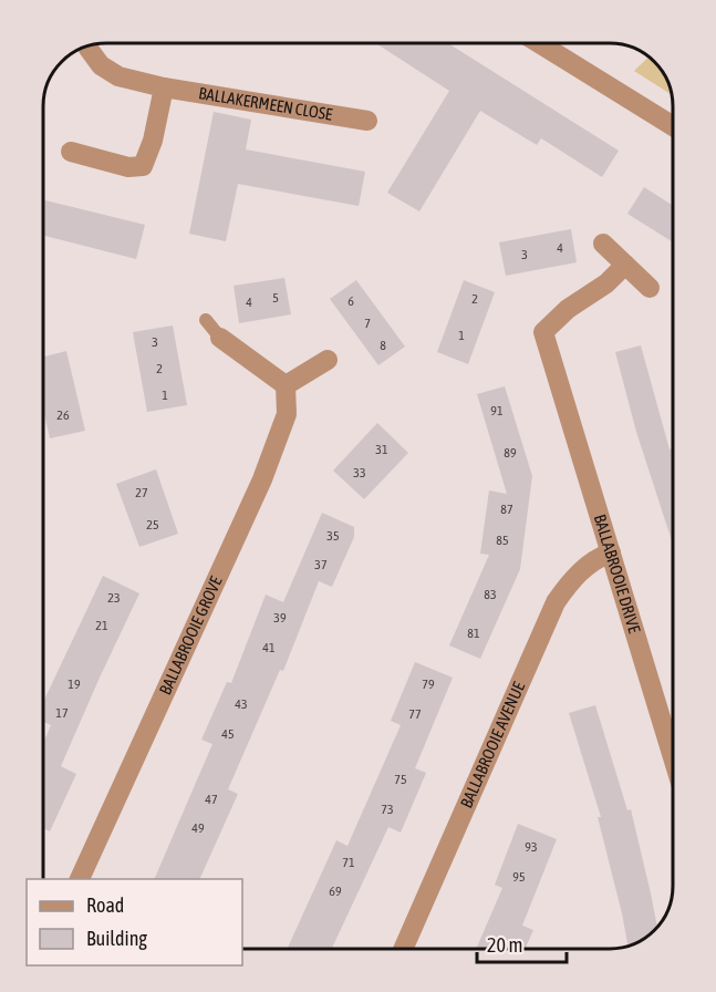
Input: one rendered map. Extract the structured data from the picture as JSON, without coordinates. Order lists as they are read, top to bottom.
{
  "streets": {
    "street": [
      "BALLAKERMEEN CLOSE",
      "BALLABROOIE DRIVE",
      "BALLABROOIE GROVE",
      "BALLABROOIE AVENUE"
    ]
  },
  "crossings": [
    ["BALLABROOIE DRIVE", "BALLABROOIE AVENUE"]
  ],
  "house_numbers": [
    "4",
    "3",
    "5",
    "2",
    "6",
    "4",
    "7",
    "1",
    "3",
    "8",
    "2",
    "1",
    "91",
    "26",
    "31",
    "89",
    "33",
    "27",
    "87",
    "25",
    "35",
    "85",
    "37",
    "83",
    "23",
    "39",
    "21",
    "81",
    "41",
    "19",
    "79",
    "43",
    "17",
    "77",
    "45",
    "75",
    "47",
    "73",
    "49",
    "93",
    "71",
    "95",
    "69"
  ],
  "legend": ["Road", "Building"],
  "scale_bar": "20 m"
}
